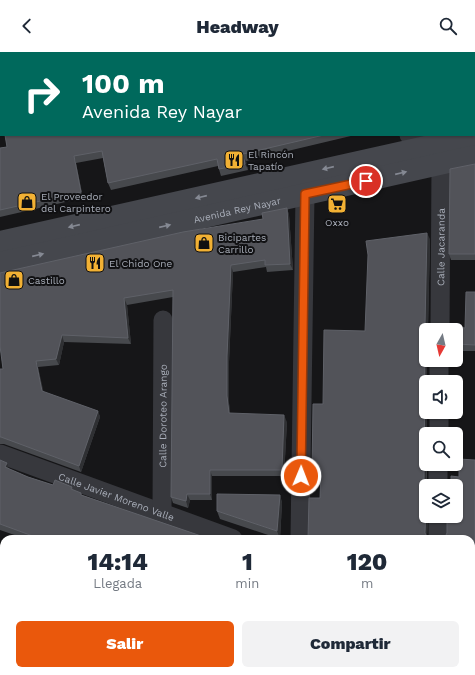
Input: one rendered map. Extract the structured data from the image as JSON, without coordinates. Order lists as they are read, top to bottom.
{
  "streets": {
    "main road": ["Avenida Rey Nayar"],
    "street": ["Calle Jacaranda", "Calle Doroteo Arango", "Calle Javier Moreno Valle"]
  },
  "crossings": [
    ["Avenida Rey Nayar", "Calle Jacaranda"],
    ["Calle Doroteo Arango", "Calle Javier Moreno Valle"]
  ],
  "places": {
    "restaurant": ["El Rincón Tapatío", "El Chido One"],
    "shop": ["El Proveedor del Carpintero", "Bicipartes Carrillo", "Castillo"],
    "supermarket": ["Oxxo"]
  },
  "north": "bottom",
  "page": {
    "header": "Headway",
    "turn": ["100 m", "Avenida Rey Nayar"],
    "eta": [
      "14:14",
      "Llegada",
      "1",
      "min",
      "120",
      "m"
    ],
    "buttons": ["Salir", "Compartir"]
  }
}
